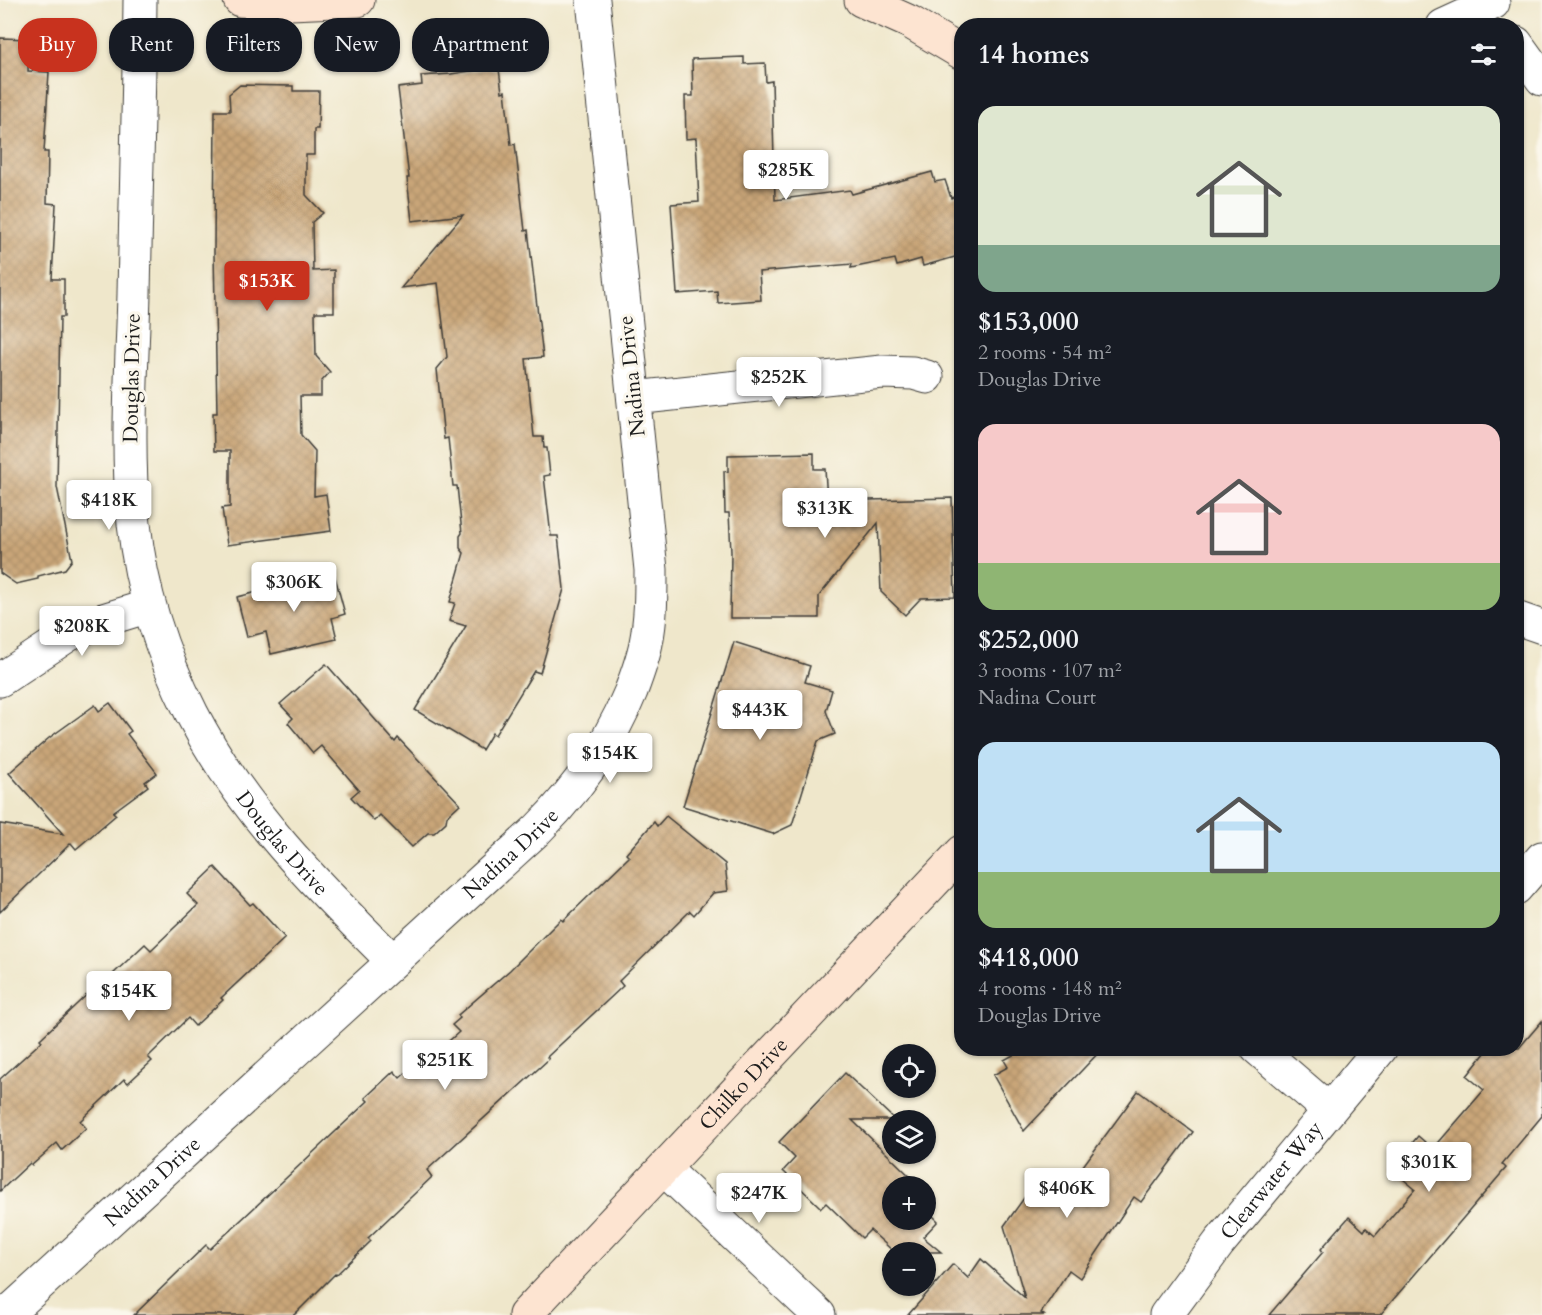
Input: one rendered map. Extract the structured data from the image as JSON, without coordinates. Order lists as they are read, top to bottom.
{
  "streets": {
    "street": [
      "Nadina Drive",
      "Douglas Drive",
      "Chilko Drive",
      "Clearwater Way"
    ]
  },
  "crossings": [
    ["Nadina Drive", "Douglas Drive"]
  ],
  "page": {
    "chip": [
      "Buy",
      "Rent",
      "Filters",
      "New",
      "Apartment"
    ],
    "heading": "14 homes",
    "list": [
      {
        "name": "$153,000",
        "note": "2 rooms · 54 m² · Douglas Drive"
      },
      {
        "name": "$252,000",
        "note": "3 rooms · 107 m² · Nadina Court"
      },
      {
        "name": "$418,000",
        "note": "4 rooms · 148 m² · Douglas Drive"
      }
    ],
    "price": [
      "$285K",
      "$153K",
      "$252K",
      "$418K",
      "$313K",
      "$306K",
      "$208K",
      "$443K",
      "$154K",
      "$154K",
      "$251K",
      "$301K",
      "$406K",
      "$247K"
    ],
    "map_buttons": ["+", "−"]
  }
}
